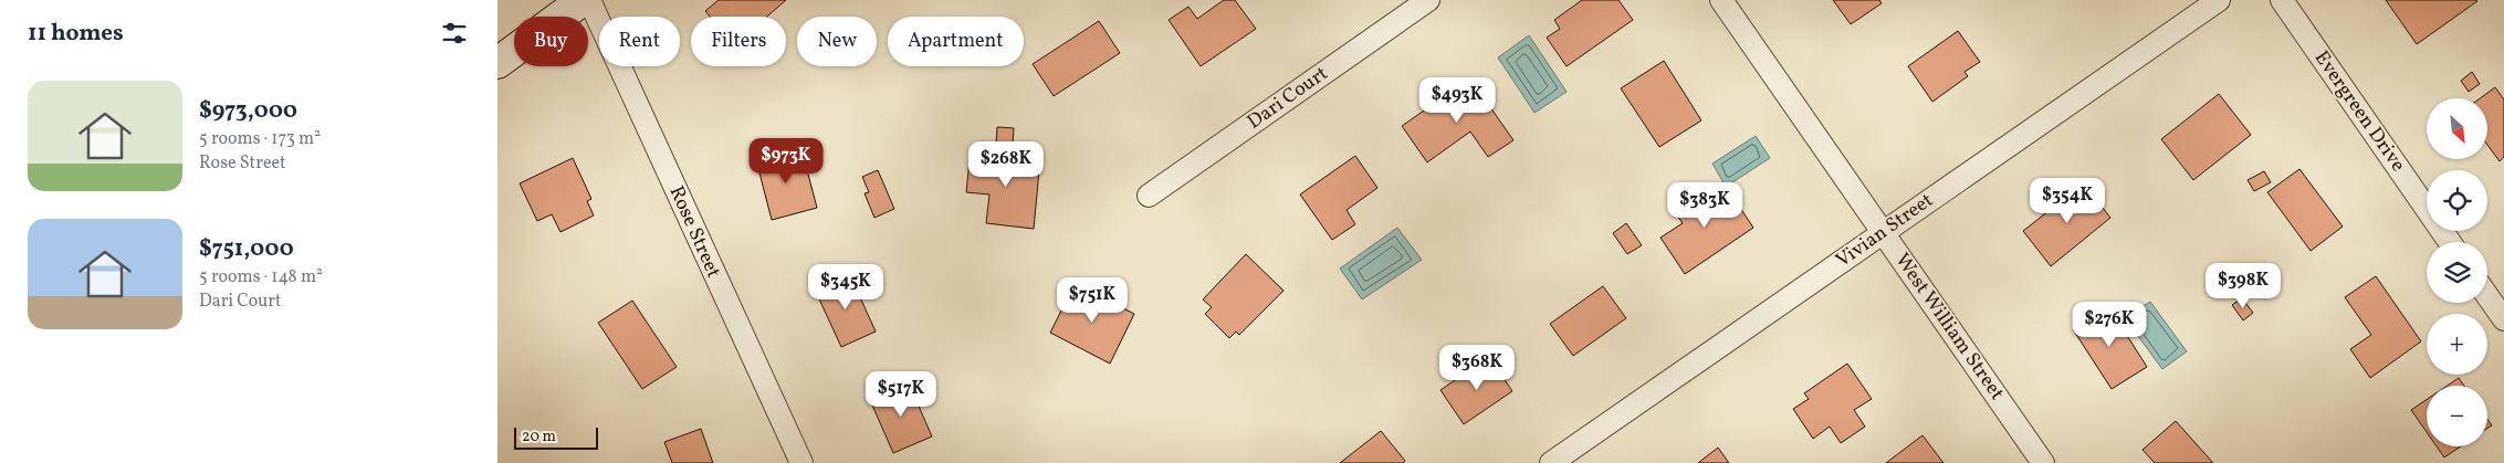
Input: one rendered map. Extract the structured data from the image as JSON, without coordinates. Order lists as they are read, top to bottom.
{
  "streets": {
    "street": [
      "Dari Court",
      "Evergreen Drive",
      "Vivian Street",
      "Rose Street",
      "West William Street"
    ]
  },
  "crossings": [
    ["Vivian Street", "West William Street"]
  ],
  "scale_bar": "20 m",
  "north": "bottom right",
  "page": {
    "heading": "11 homes",
    "chip": [
      "Buy",
      "Rent",
      "Filters",
      "New",
      "Apartment"
    ],
    "list": [
      {
        "name": "$973,000",
        "note": "5 rooms · 173 m² · Rose Street"
      },
      {
        "name": "$751,000",
        "note": "5 rooms · 148 m² · Dari Court"
      }
    ],
    "price": [
      "$493K",
      "$973K",
      "$268K",
      "$354K",
      "$383K",
      "$398K",
      "$345K",
      "$751K",
      "$276K",
      "$368K",
      "$517K"
    ],
    "map_buttons": ["+", "−"],
    "scale": "20 m"
  }
}
